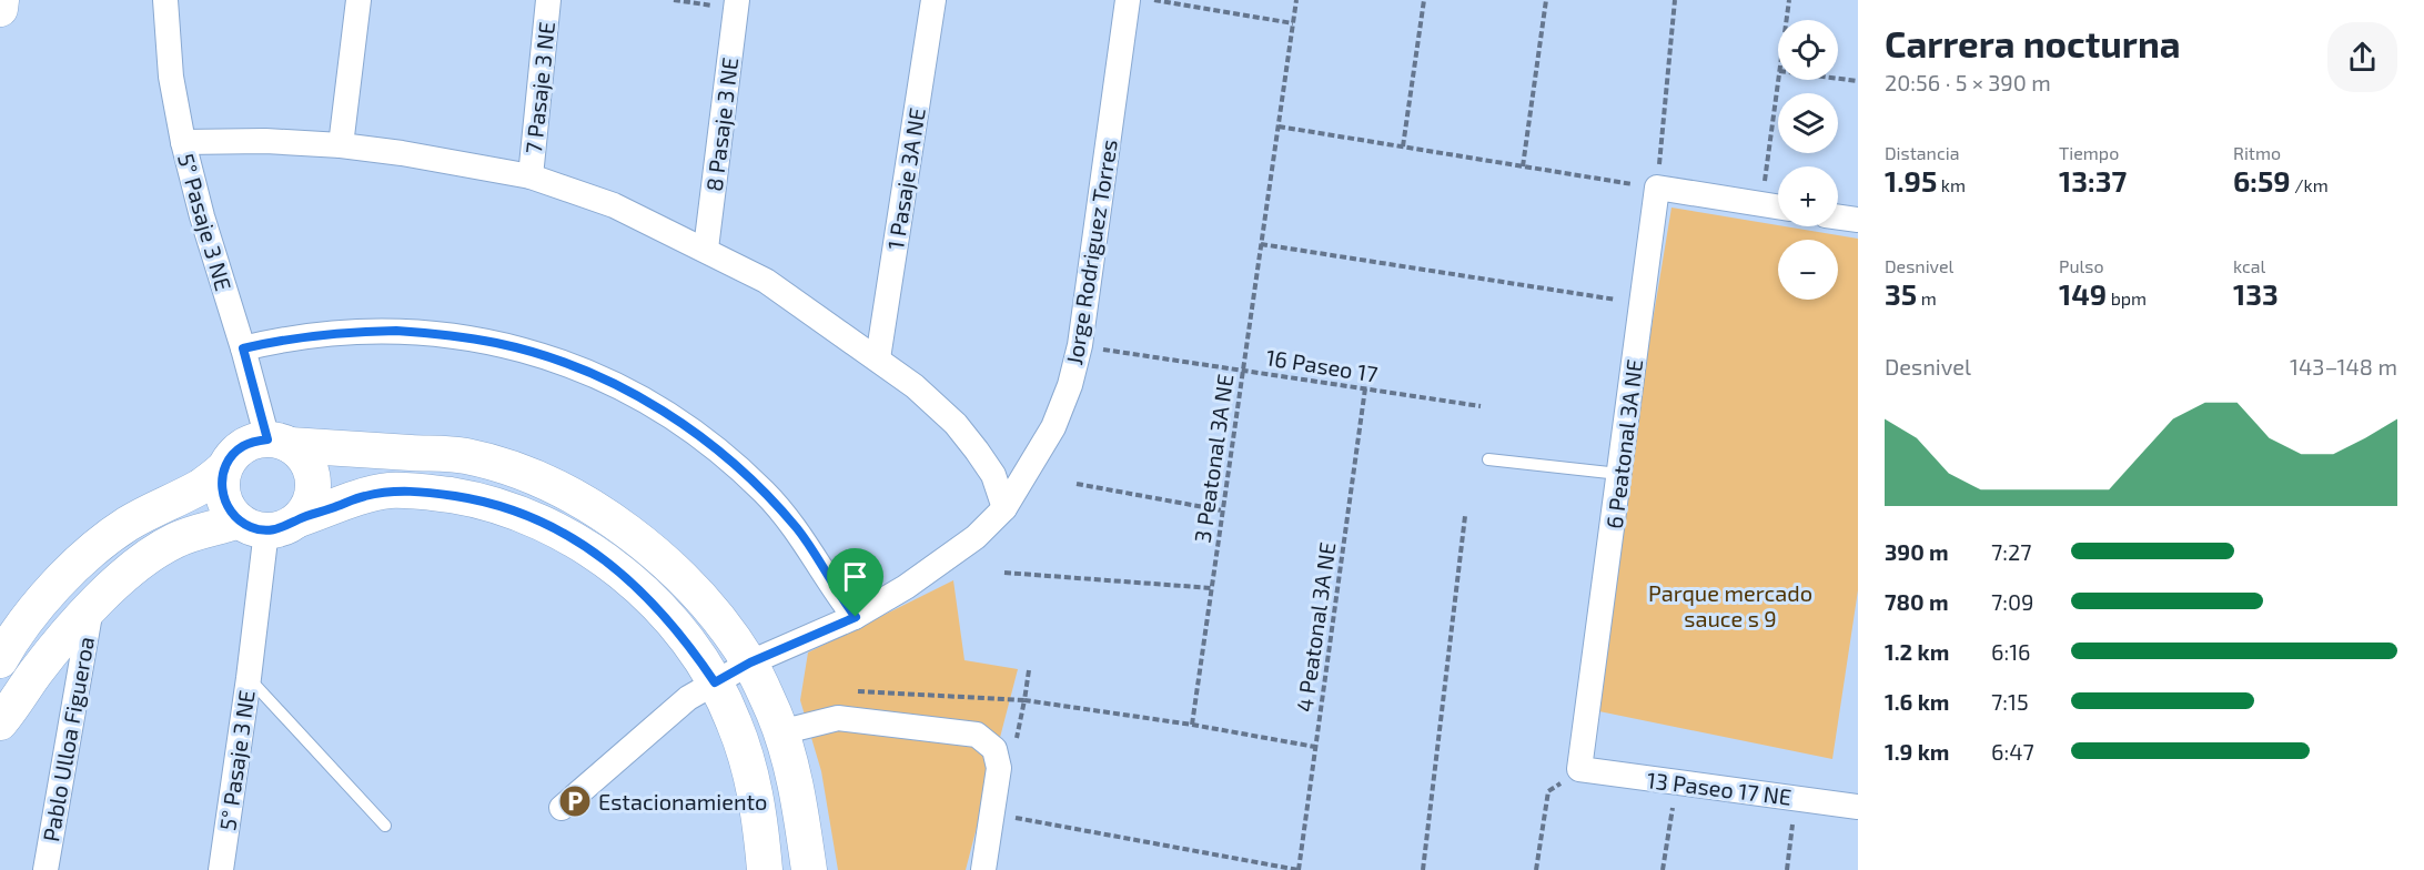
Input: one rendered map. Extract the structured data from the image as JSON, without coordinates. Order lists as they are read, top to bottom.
{
  "streets": {
    "street": [
      "7 Pasaje 3 NE",
      "8 Pasaje 3 NE",
      "1 Pasaje 3A NE",
      "5° Pasaje 3 NE",
      "Jorge Rodriguez Torres",
      "6 Peatonal 3A NE",
      "Pablo Ulloa Figueroa",
      "13 Paseo 17 NE"
    ],
    "path": ["16 Paseo 17", "3 Peatonal 3A NE", "4 Peatonal 3A NE"]
  },
  "crossings": [
    ["Jorge Rodriguez Torres", "16 Paseo 17"],
    ["16 Paseo 17", "3 Peatonal 3A NE"],
    ["16 Paseo 17", "4 Peatonal 3A NE"],
    ["6 Peatonal 3A NE", "13 Paseo 17 NE"]
  ],
  "parks": ["Parque mercado sauce s 9"],
  "places": {
    "parking": ["Estacionamiento"]
  },
  "page": {
    "heading": ["Carrera nocturna", "20:56 · 5 × 390 m"],
    "map_buttons": ["+", "−"],
    "stats": [
      ["Distancia", "1.95 km"],
      ["Tiempo", "13:37"],
      ["Ritmo", "6:59 /km"],
      ["Desnivel", "35 m"],
      ["Pulso", "149 bpm"],
      ["kcal", "133"]
    ],
    "chart": ["Desnivel", "143–148 m"],
    "list": [
      {
        "name": "390 m",
        "note": "7:27"
      },
      {
        "name": "780 m",
        "note": "7:09"
      },
      {
        "name": "1.2 km",
        "note": "6:16"
      },
      {
        "name": "1.6 km",
        "note": "7:15"
      },
      {
        "name": "1.9 km",
        "note": "6:47"
      }
    ]
  }
}
